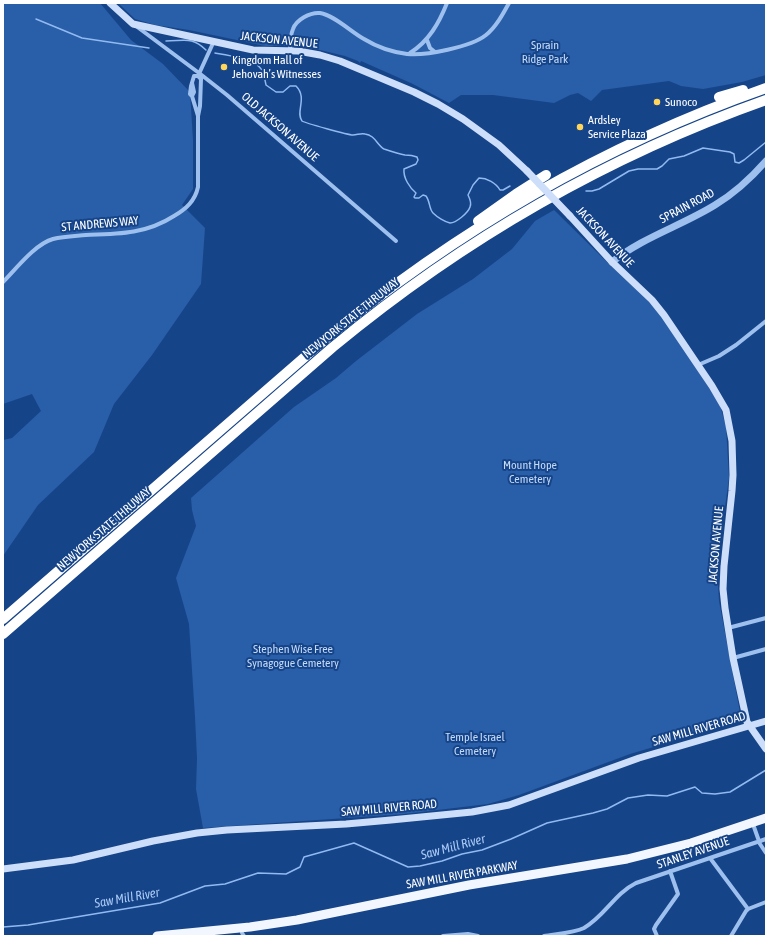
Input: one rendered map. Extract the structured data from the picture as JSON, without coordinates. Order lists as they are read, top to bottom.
{
  "streets": {
    "highway": ["NEW YORK STATE THRUWAY", "SAW MILL RIVER PARKWAY"],
    "main road": ["JACKSON AVENUE", "OLD JACKSON AVENUE", "SAW MILL RIVER ROAD"],
    "street": ["SPRAIN ROAD", "ST ANDREWS WAY", "STANLEY AVENUE"]
  },
  "crossings": [
    ["JACKSON AVENUE", "OLD JACKSON AVENUE"],
    ["JACKSON AVENUE", "SPRAIN ROAD"],
    ["JACKSON AVENUE", "SAW MILL RIVER ROAD"],
    ["OLD JACKSON AVENUE", "ST ANDREWS WAY"]
  ],
  "water": ["Saw Mill River"],
  "parks": [
    "Sprain Ridge Park",
    "Mount Hope Cemetery",
    "Stephen Wise Free Synagogue Cemetery",
    "Temple Israel Cemetery"
  ],
  "places": ["Kingdom Hall of Jehovah’s Witnesses", "Sunoco", "Ardsley Service Plaza"]
}
